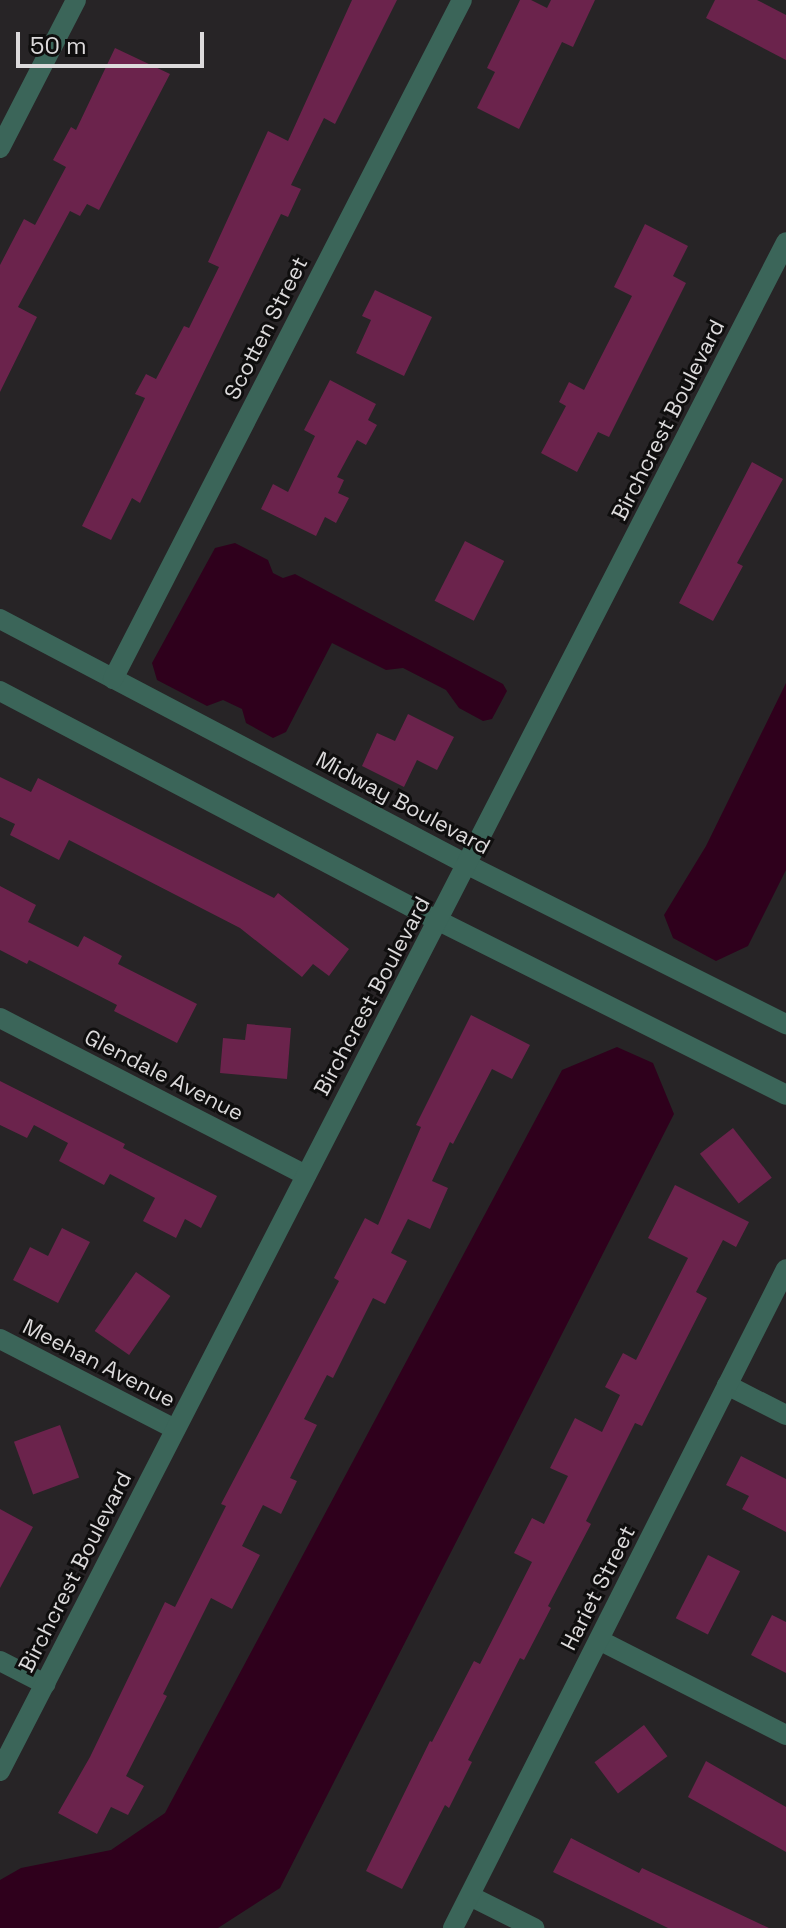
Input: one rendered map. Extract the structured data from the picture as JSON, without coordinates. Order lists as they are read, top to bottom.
{
  "streets": {
    "street": [
      "Scotten Street",
      "Birchcrest Boulevard",
      "Midway Boulevard",
      "Glendale Avenue",
      "Meehan Avenue",
      "Hariet Street"
    ]
  },
  "crossings": [
    ["Scotten Street", "Midway Boulevard"],
    ["Birchcrest Boulevard", "Midway Boulevard"],
    ["Birchcrest Boulevard", "Glendale Avenue"],
    ["Birchcrest Boulevard", "Meehan Avenue"]
  ],
  "scale_bar": "50 m"
}
